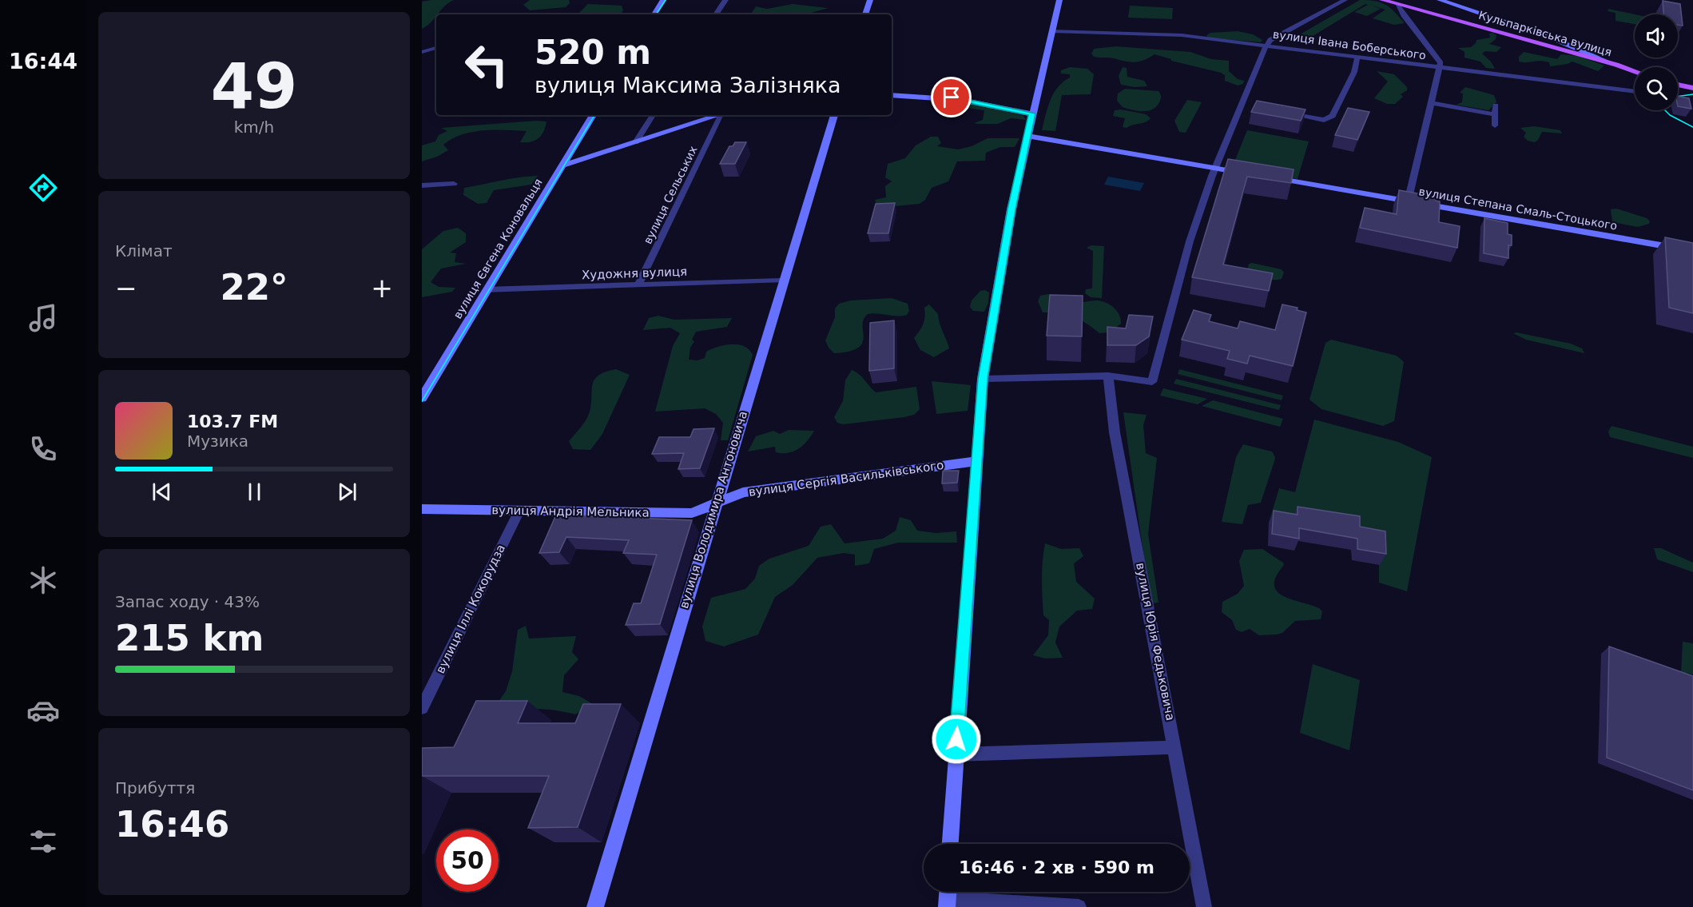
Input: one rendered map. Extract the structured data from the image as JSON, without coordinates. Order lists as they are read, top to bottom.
{
  "streets": {
    "main road": [
      "Кульпарківська вулиця",
      "вулиця Степана Смаль-Стоцького",
      "вулиця Євгена Коновальця",
      "вулиця Сергія Васильківського",
      "вулиця Володимира Антоновича",
      "вулиця Андрія Мельника"
    ],
    "street": [
      "вулиця Івана Боберського",
      "вулиця Сельських",
      "Художня вулиця",
      "вулиця Іллі Кокорудза",
      "вулиця Юрія Федьковича"
    ]
  },
  "crossings": [
    ["вулиця Сельських", "Художня вулиця"],
    ["вулиця Євгена Коновальця", "Художня вулиця"],
    ["Художня вулиця", "вулиця Володимира Антоновича"],
    ["вулиця Сергія Васильківського", "вулиця Володимира Антоновича"],
    ["вулиця Сергія Васильківського", "вулиця Андрія Мельника"],
    ["вулиця Володимира Антоновича", "вулиця Андрія Мельника"],
    ["вулиця Андрія Мельника", "вулиця Іллі Кокорудза"]
  ],
  "page": {
    "tabs": "16:44",
    "tile": [
      ["49", "km/h"],
      "Клімат",
      ["Запас ходу · 43%", "215 km"],
      ["Прибуття", "16:46"]
    ],
    "turn": ["520 m", "вулиця Максима Залізняка"],
    "heat": ["−", "22°", "+"],
    "song": ["103.7 FM", "Музика"],
    "limit": "50",
    "trip": "16:46 · 2 хв · 590 m"
  }
}
